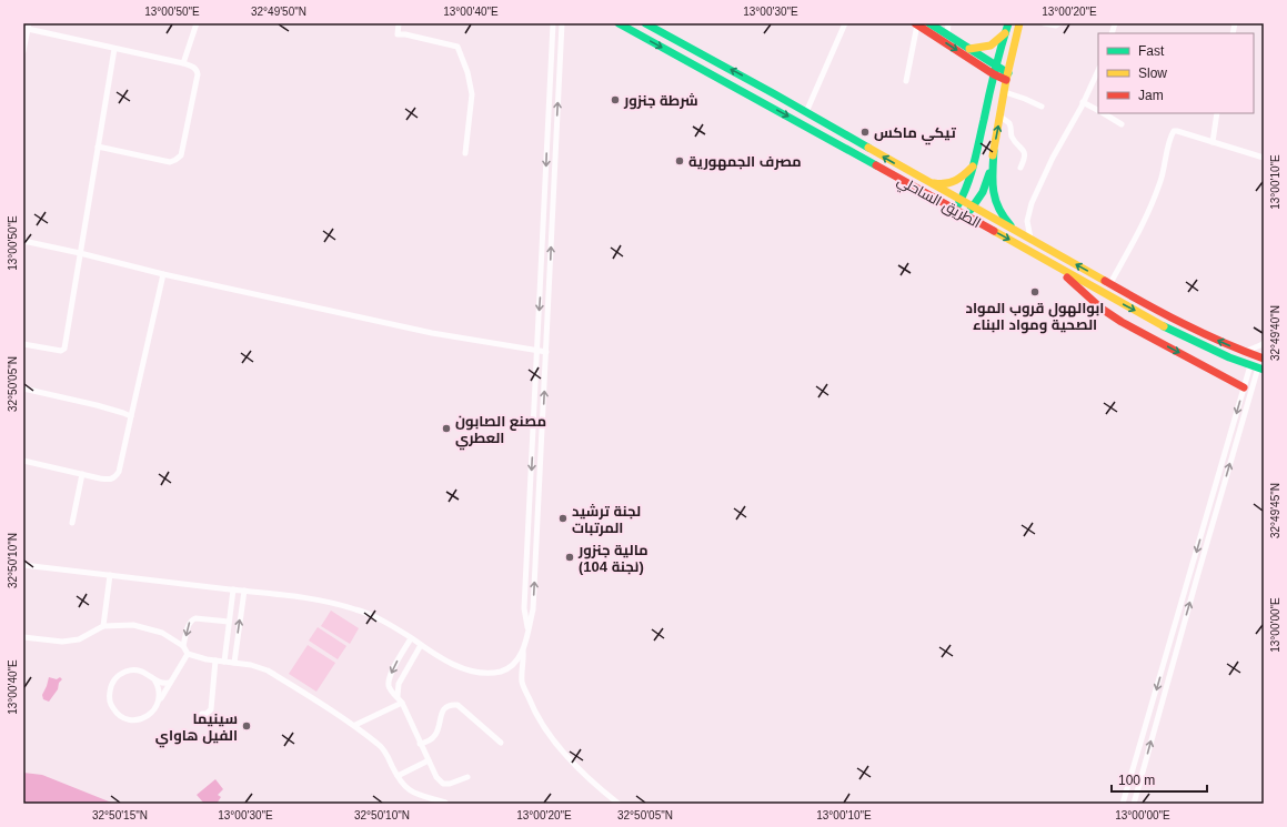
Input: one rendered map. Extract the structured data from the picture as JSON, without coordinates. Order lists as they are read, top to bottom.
{
  "streets": {
    "main road": ["الطريق الساحلي"]
  },
  "places": [
    "شرطة جنزور",
    "تيكي ماكس",
    "مصرف الجمهورية",
    "ابوالهول قروب المواد الصحية ومواد البناء",
    "مصنع الصابون العطري",
    "لجنة ترشيد المرتبات",
    "مالية جنزور (لجنة 104)",
    "سينيما الفيل هاواي"
  ],
  "legend": ["Fast", "Slow", "Jam"],
  "scale_bar": "100 m",
  "coordinates": [
    "13°00'50\"E",
    "32°49'50\"N",
    "13°00'40\"E",
    "13°00'30\"E",
    "13°00'20\"E",
    "13°00'10\"E",
    "32°49'40\"N",
    "32°50'05\"N",
    "32°49'45\"N",
    "32°50'10\"N",
    "13°00'00\"E",
    "32°50'15\"N"
  ]
}
